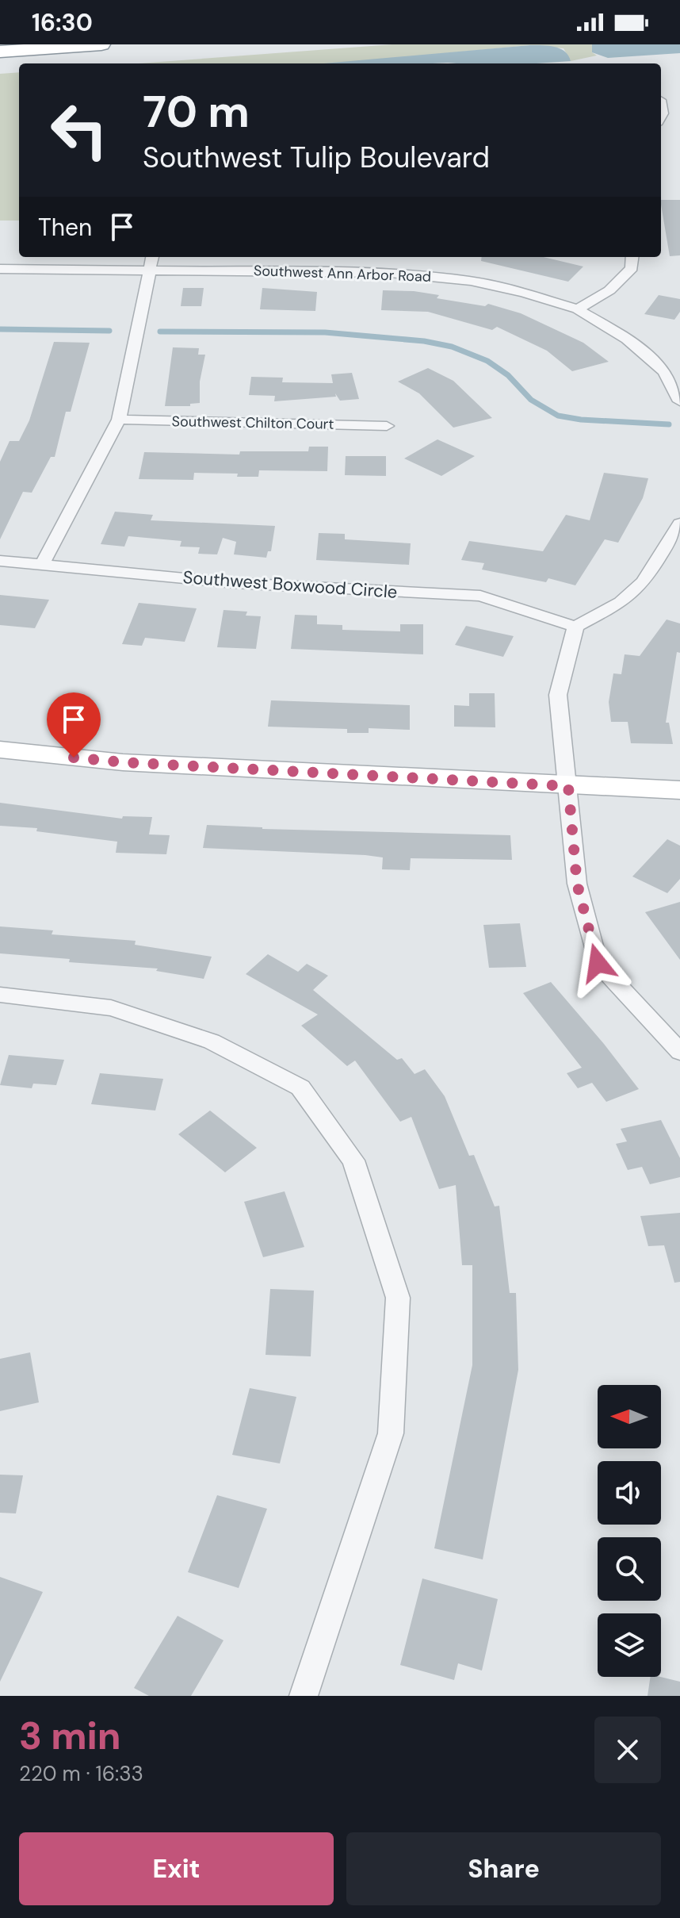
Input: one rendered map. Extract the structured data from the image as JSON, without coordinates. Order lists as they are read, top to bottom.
{
  "streets": {
    "street": ["Southwest Ann Arbor Road", "Southwest Chilton Court", "Southwest Boxwood Circle"]
  },
  "north": "left",
  "page": {
    "status": "16:30",
    "turn": ["70 m", "Southwest Tulip Boulevard"],
    "then": "Then",
    "heading": ["3 min", "220 m · 16:33"],
    "buttons": ["Exit", "Share"]
  }
}
